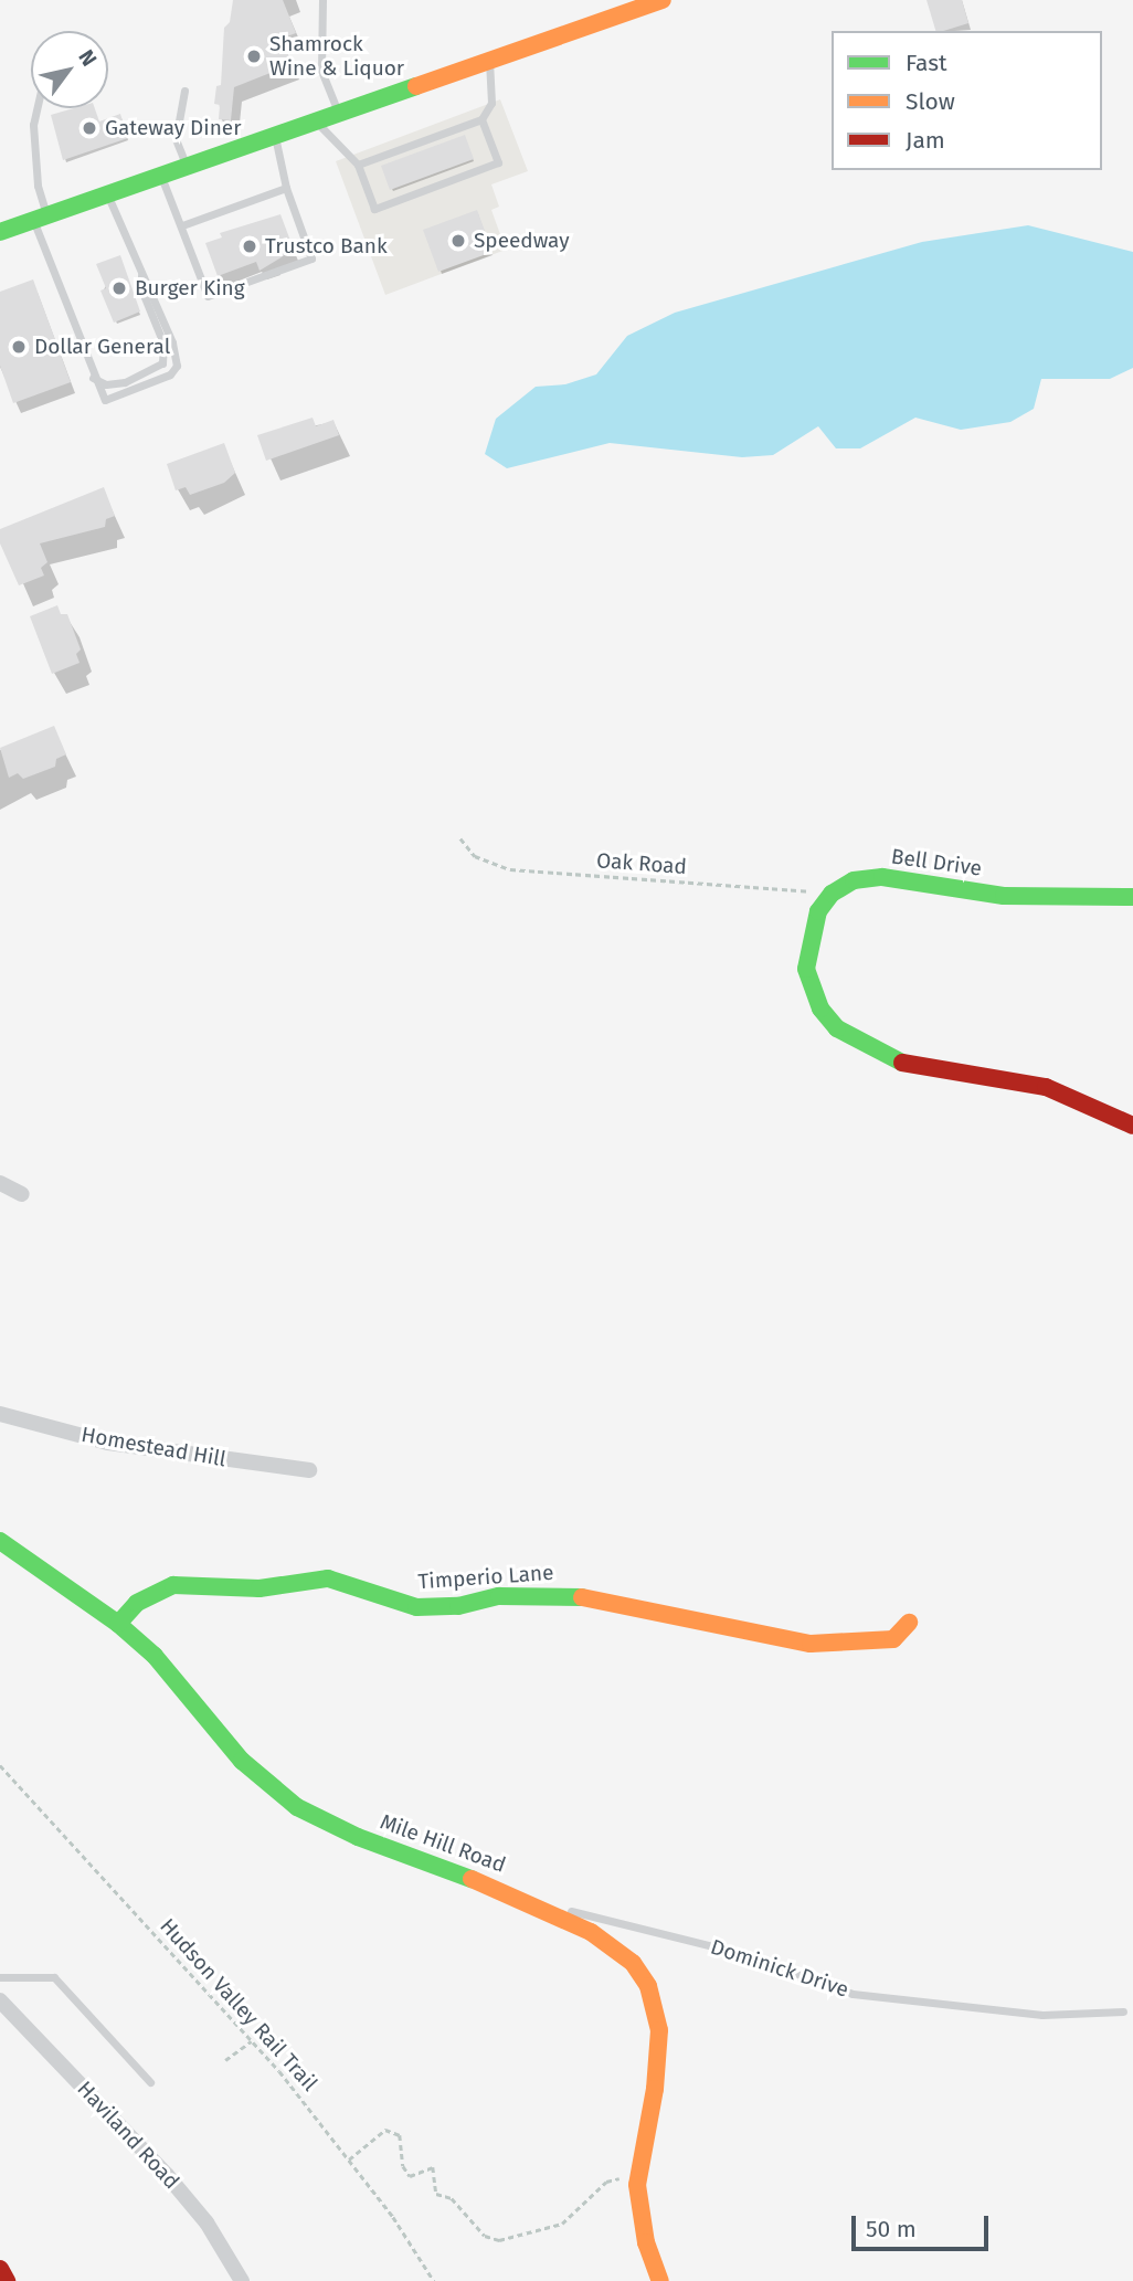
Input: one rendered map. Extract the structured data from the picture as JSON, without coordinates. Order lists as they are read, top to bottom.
{
  "streets": {
    "main road": ["Bell Drive", "Timperio Lane", "Mile Hill Road"],
    "street": ["Homestead Hill", "Haviland Road"],
    "lane": ["Dominick Drive"],
    "path": ["Oak Road", "Hudson Valley Rail Trail"]
  },
  "crossings": [
    ["Bell Drive", "Oak Road"],
    ["Timperio Lane", "Mile Hill Road"],
    ["Mile Hill Road", "Dominick Drive"]
  ],
  "places": [
    "Shamrock Wine & Liquor",
    "Gateway Diner",
    "Speedway",
    "Trustco Bank",
    "Burger King",
    "Dollar General"
  ],
  "legend": ["Fast", "Slow", "Jam"],
  "scale_bar": "50 m",
  "north": "top right"
}
